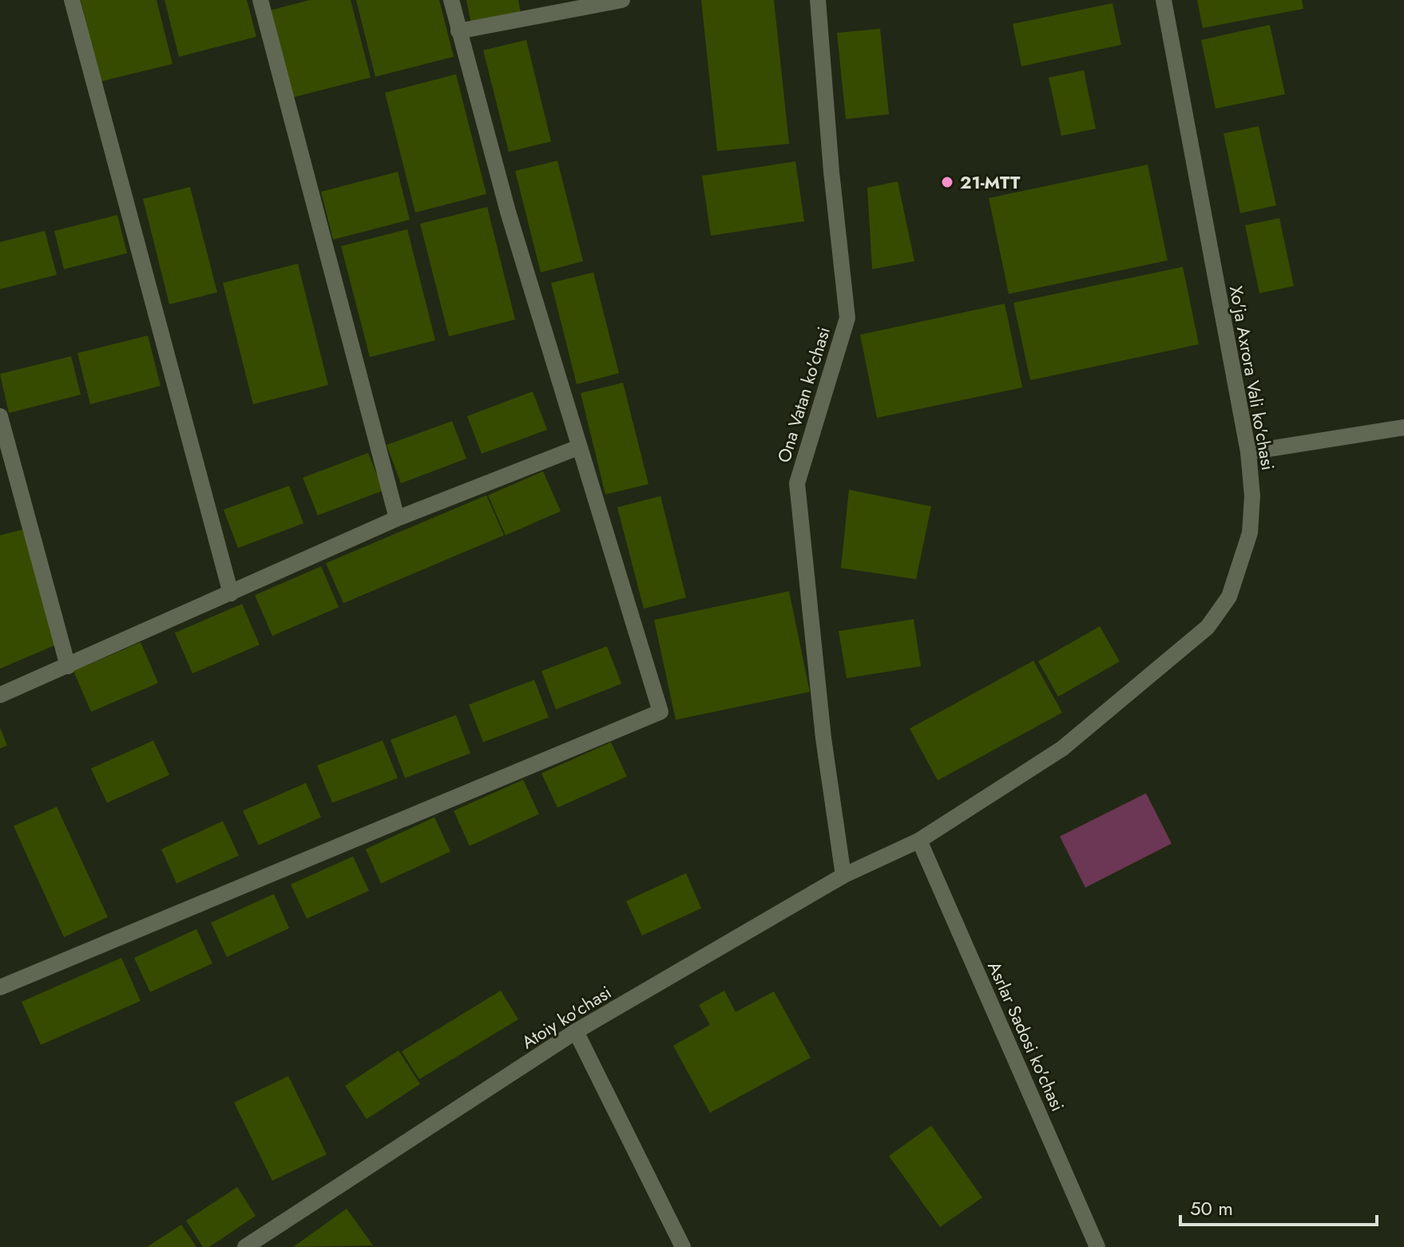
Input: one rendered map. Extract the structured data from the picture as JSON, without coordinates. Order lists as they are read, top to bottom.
{
  "streets": {
    "street": [
      "Xo'ja Axrora Vali ko'chasi",
      "Ona Vatan ko'chasi",
      "Atoiy ko'chasi",
      "Asrlar Sadosi ko'chasi"
    ]
  },
  "crossings": [
    ["Xo'ja Axrora Vali ko'chasi", "Atoiy ko'chasi"],
    ["Xo'ja Axrora Vali ko'chasi", "Asrlar Sadosi ko'chasi"],
    ["Ona Vatan ko'chasi", "Atoiy ko'chasi"],
    ["Atoiy ko'chasi", "Asrlar Sadosi ko'chasi"]
  ],
  "places": ["21-MTT"],
  "scale_bar": "50 m"
}
